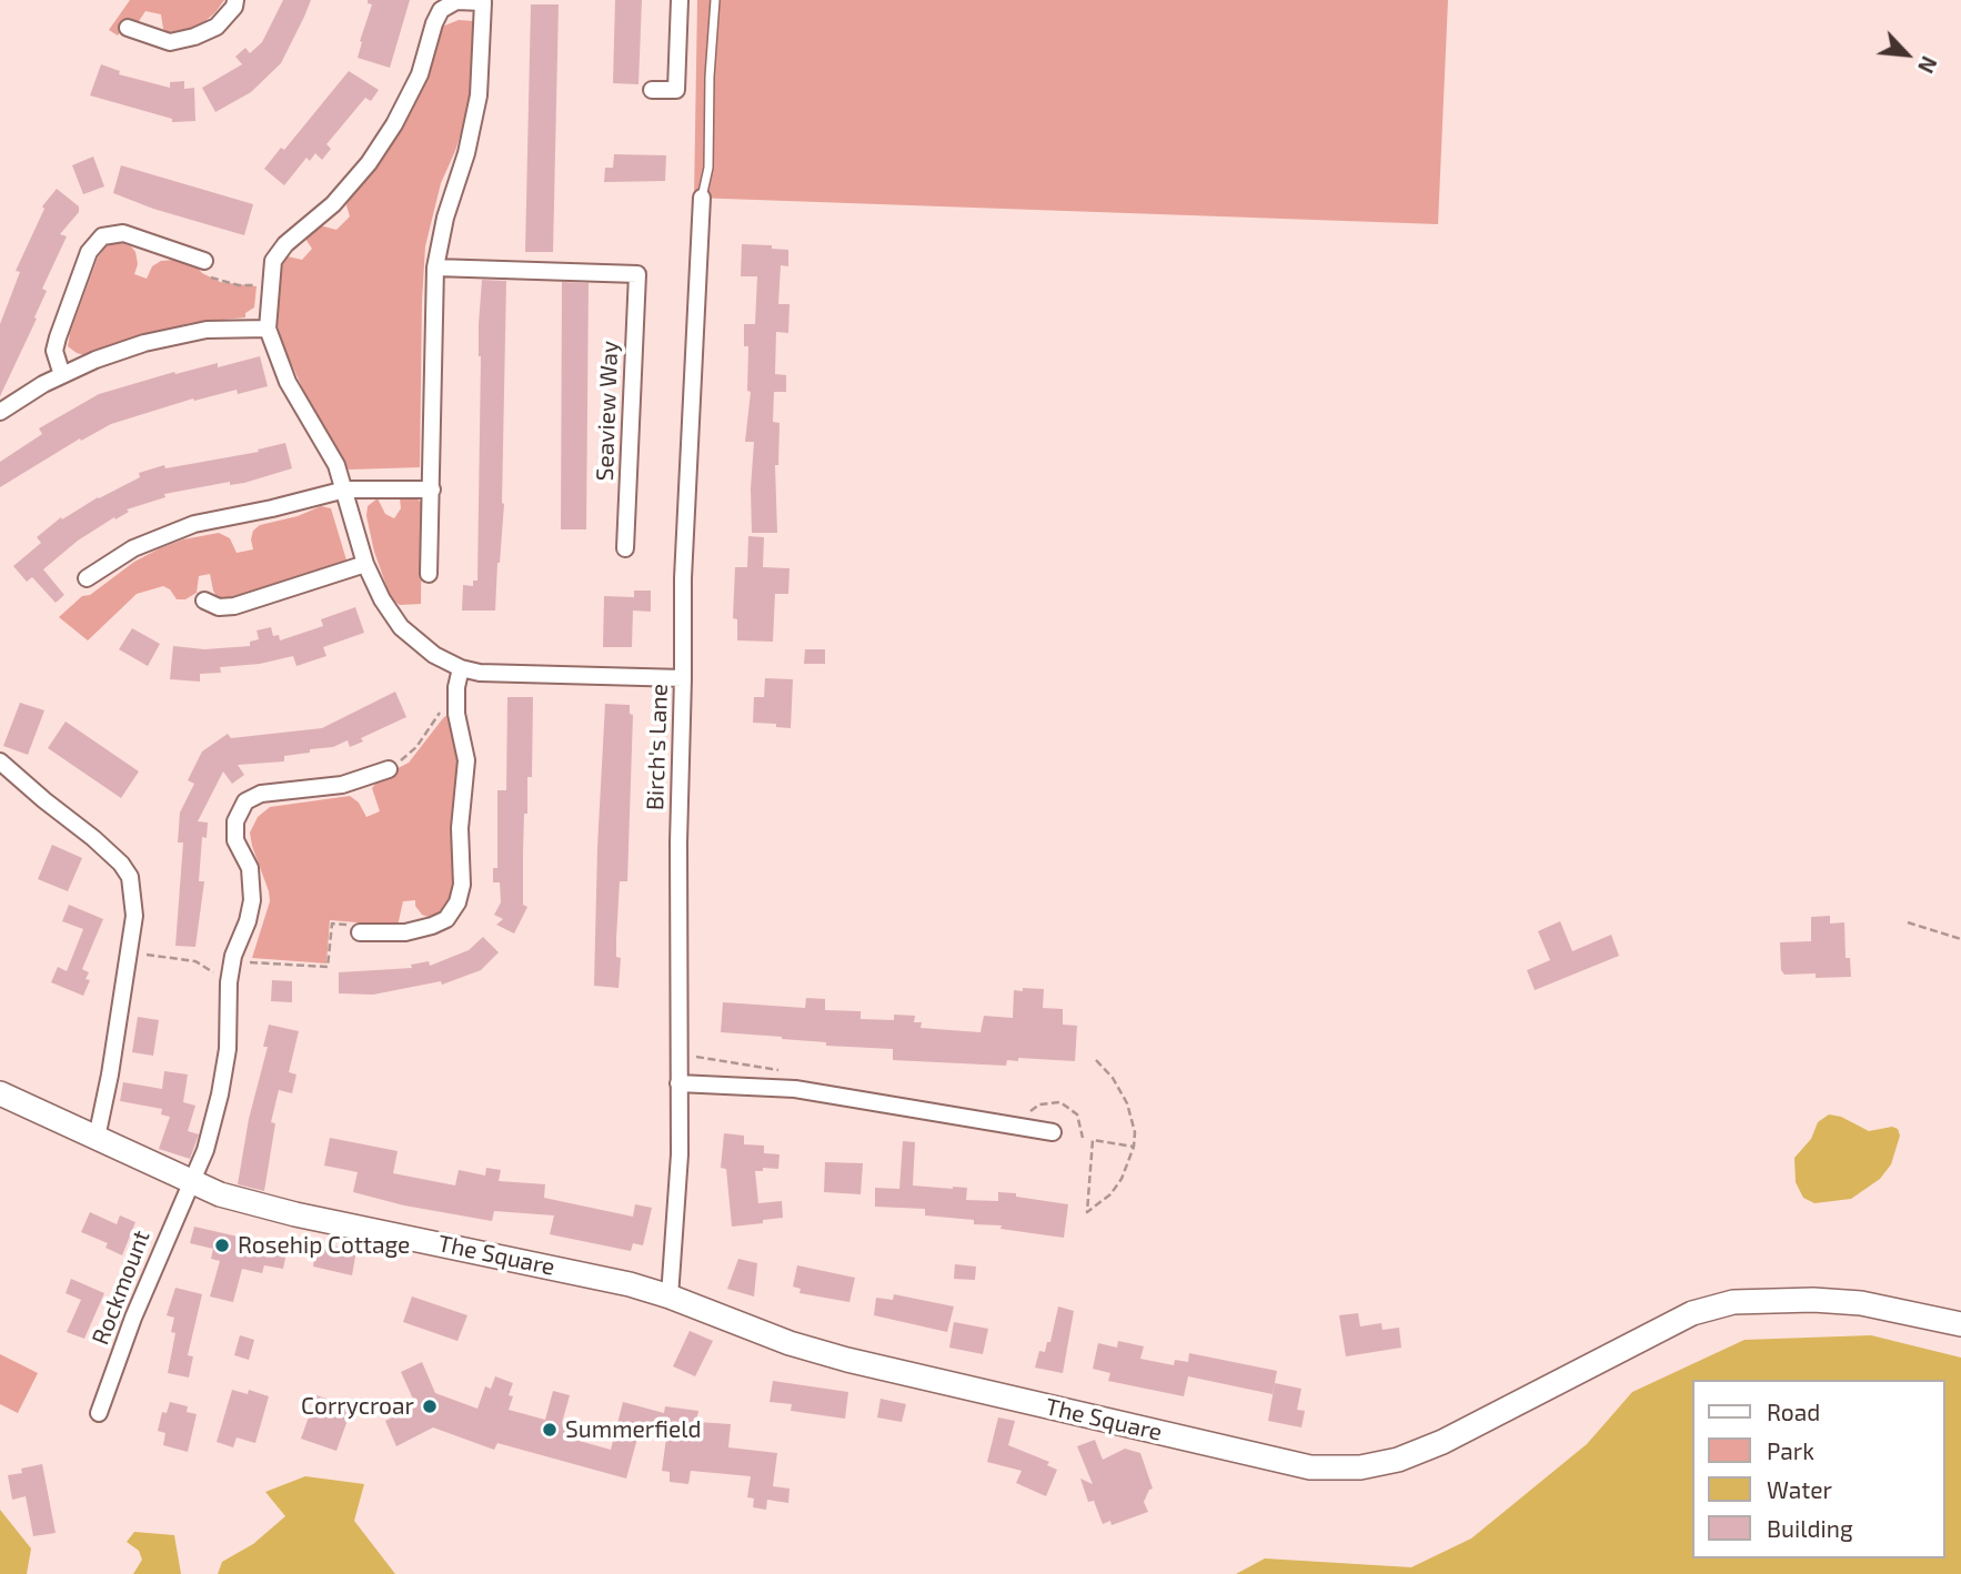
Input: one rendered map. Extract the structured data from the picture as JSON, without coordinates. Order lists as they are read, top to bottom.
{
  "streets": {
    "main road": ["The Square"],
    "street": ["Seaview Way", "Birch's Lane", "Rockmount"]
  },
  "crossings": [
    ["Birch's Lane", "The Square"],
    ["The Square", "Rockmount"]
  ],
  "places": ["Rosehip Cottage", "Corrycroar", "Summerfield"],
  "legend": [
    "Road",
    "Park",
    "Water",
    "Building"
  ],
  "north": "bottom right"
}
